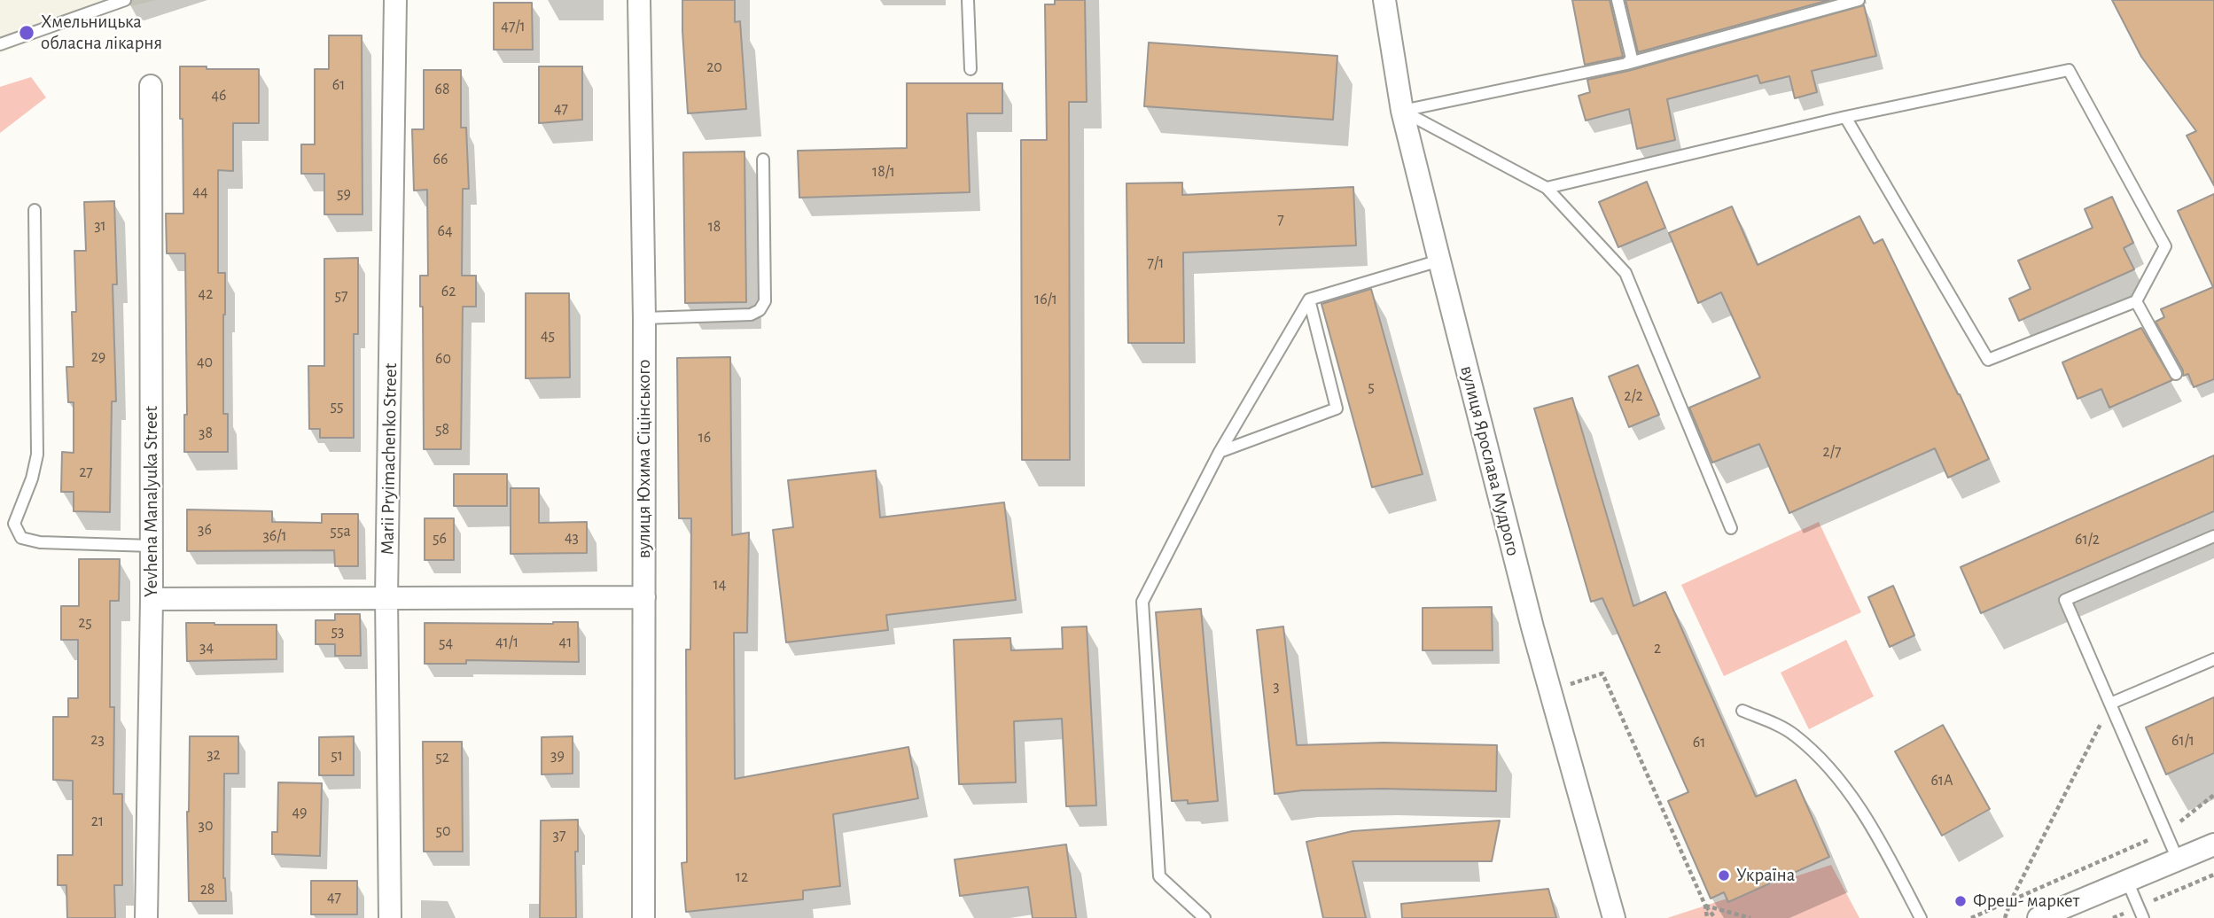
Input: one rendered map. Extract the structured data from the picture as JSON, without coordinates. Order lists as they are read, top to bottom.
{
  "streets": {
    "street": [
      "Marii Pryimachenko Street",
      "вулиця Юхима Сіцінського",
      "вулиця Ярослава Мудрого",
      "Yevhena Manalyuka Street"
    ]
  },
  "places": ["Хмельницька обласна лікарня", "Україна", "Фреш- маркет"],
  "house_numbers": [
    "47/1",
    "20",
    "61",
    "68",
    "46",
    "47",
    "66",
    "18/1",
    "44",
    "59",
    "7",
    "31",
    "18",
    "64",
    "7/1",
    "62",
    "42",
    "57",
    "16/1",
    "45",
    "29",
    "60",
    "40",
    "5",
    "2/2",
    "55",
    "58",
    "38",
    "16",
    "2/7",
    "27",
    "36",
    "55а",
    "36/1",
    "43",
    "56",
    "61/2",
    "14",
    "25",
    "53",
    "41/1",
    "41",
    "54",
    "34",
    "2",
    "3",
    "23",
    "61/1",
    "61",
    "32",
    "51",
    "39",
    "52",
    "61А",
    "49",
    "21",
    "30",
    "50",
    "37",
    "12",
    "28",
    "47"
  ]
}
